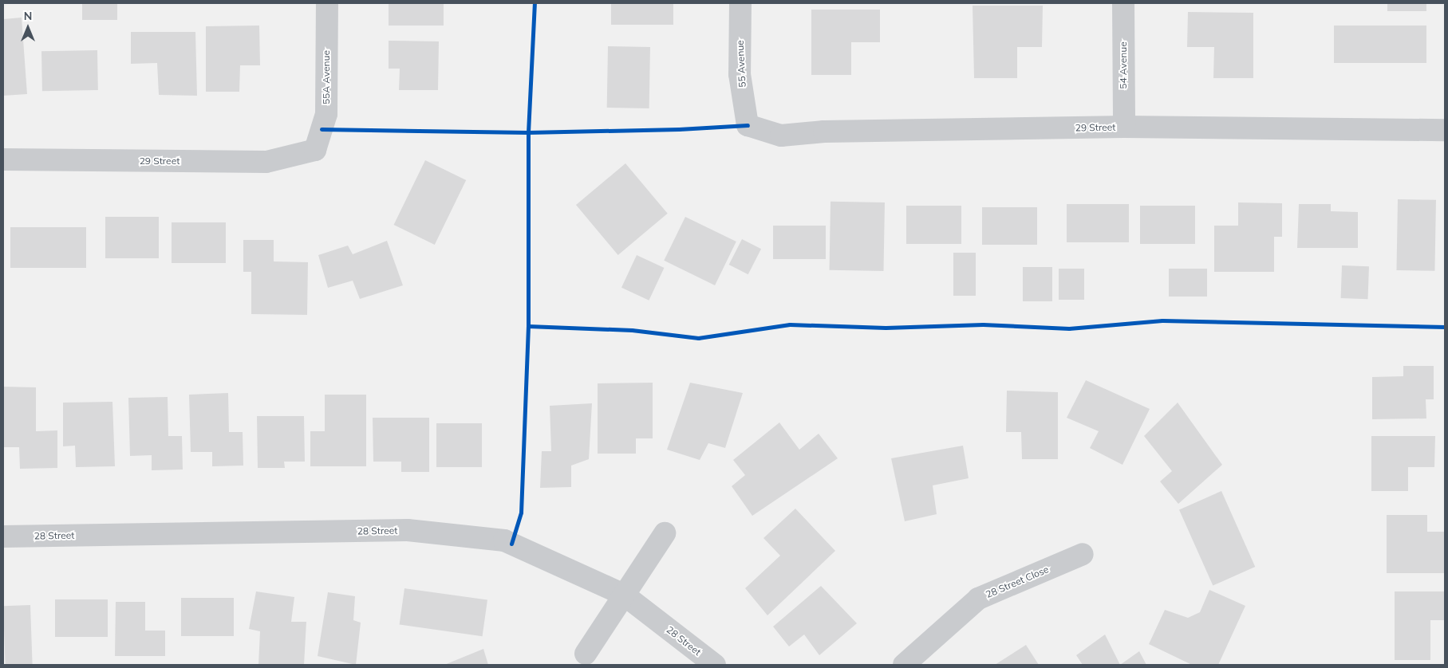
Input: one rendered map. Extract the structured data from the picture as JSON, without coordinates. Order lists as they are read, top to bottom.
{
  "streets": {
    "street": [
      "55 Avenue",
      "54 Avenue",
      "55A Avenue",
      "29 Street",
      "28 Street",
      "28 Street Close"
    ]
  },
  "crossings": [
    ["55 Avenue", "29 Street"],
    ["54 Avenue", "29 Street"],
    ["55A Avenue", "29 Street"]
  ],
  "north": "top"
}
